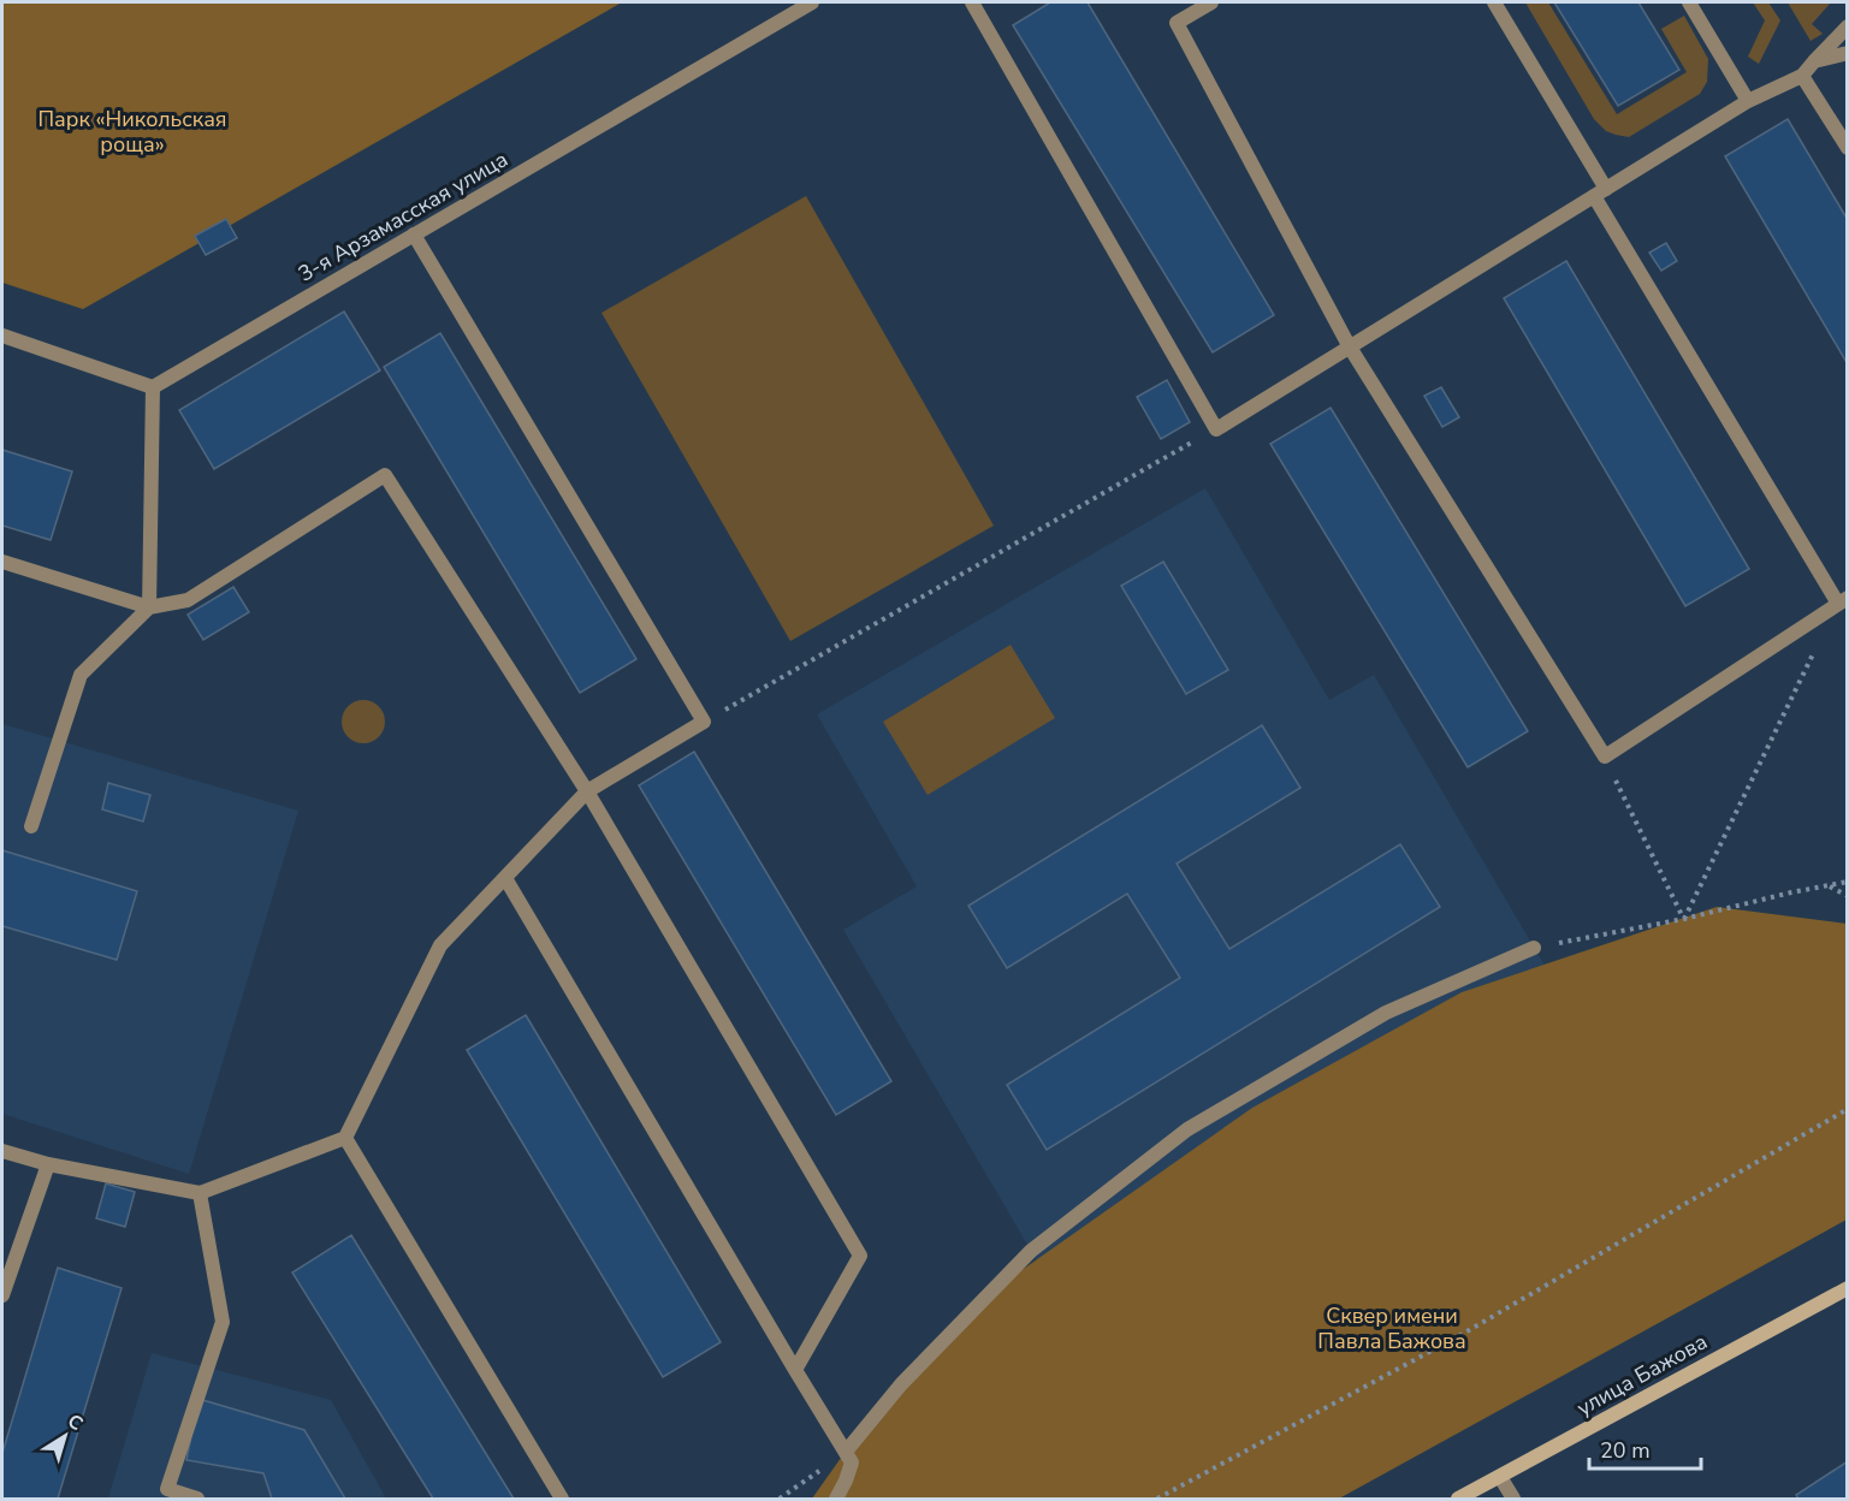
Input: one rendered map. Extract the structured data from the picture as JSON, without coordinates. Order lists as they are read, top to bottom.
{
  "streets": {
    "main road": ["улица Бажова"],
    "street": ["3-я Арзамасская улица"]
  },
  "parks": ["Парк «Никольская роща»", "Сквер имени Павла Бажова"],
  "scale_bar": "20 m",
  "north": "top right"
}
